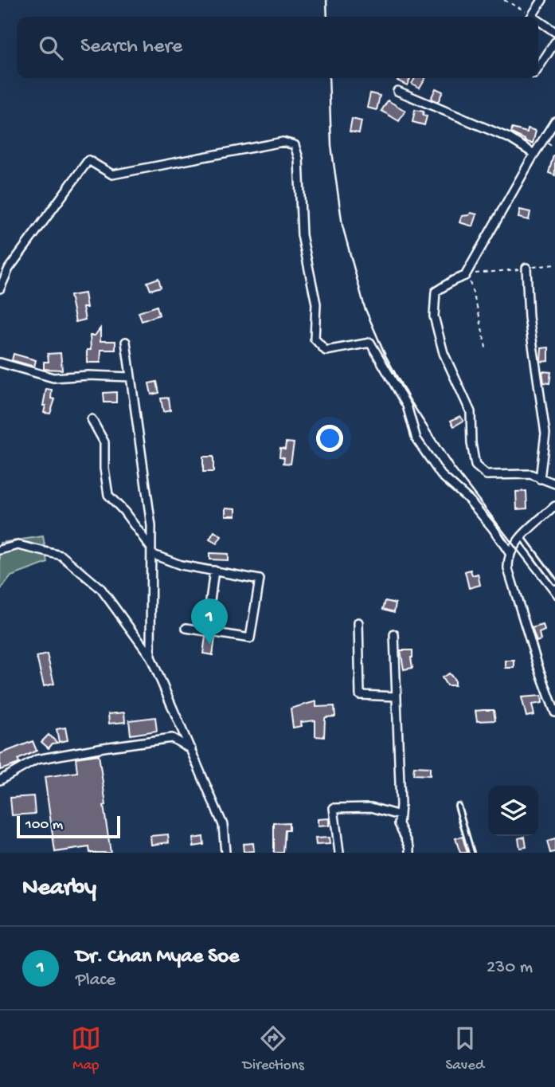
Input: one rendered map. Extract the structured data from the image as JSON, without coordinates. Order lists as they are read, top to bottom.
{
  "scale_bar": "100 m",
  "page": {
    "search": "Search here",
    "pins": "1",
    "scale": "100 m",
    "heading": "Nearby",
    "list": [
      {
        "mark": "1",
        "name": "Dr. Chan Myae Soe",
        "note": "Place",
        "value": "230 m"
      }
    ],
    "nav": ["Map", "Directions", "Saved"]
  }
}
